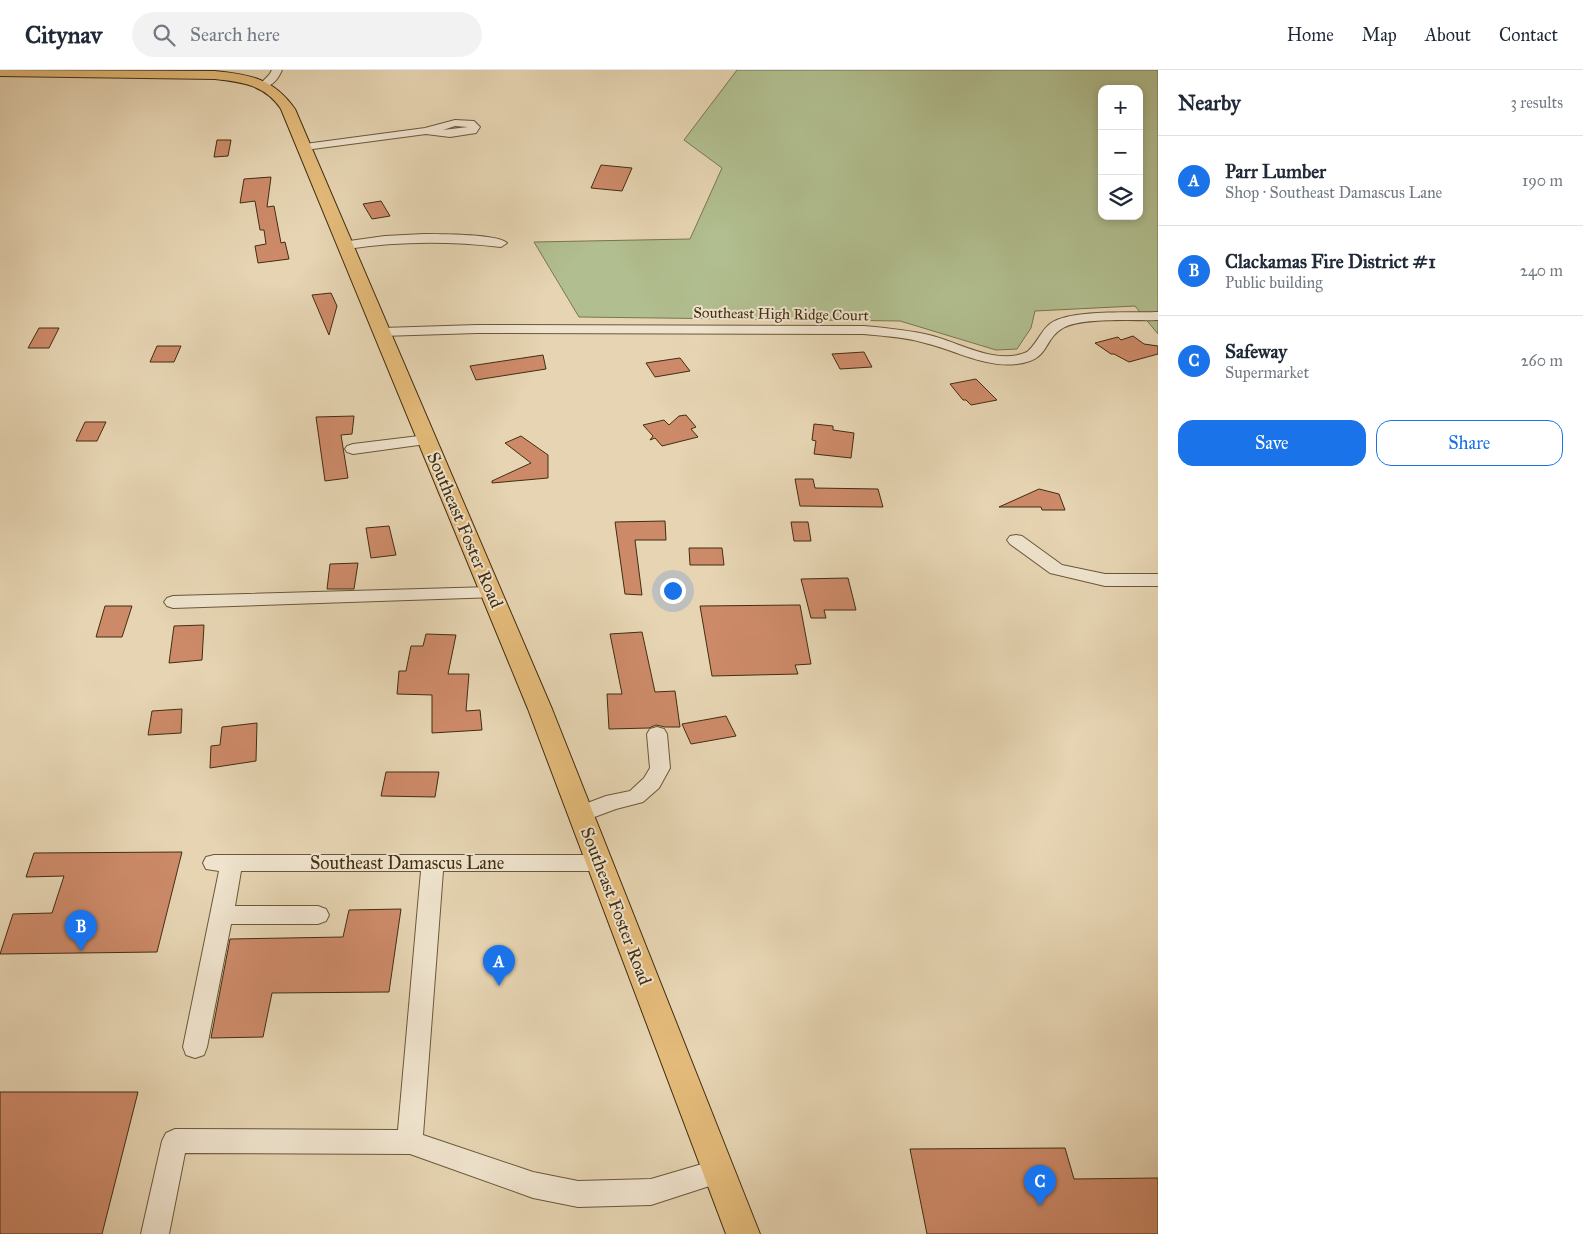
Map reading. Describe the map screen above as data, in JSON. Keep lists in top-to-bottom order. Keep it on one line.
{"streets":{"main road":["Southeast Foster Road"],"street":["Southeast High Ridge Court","Southeast Damascus Lane"]},"crossings":[["Southeast High Ridge Court","Southeast Foster Road"],["Southeast Foster Road","Southeast Damascus Lane"]],"page":{"header":"Citynav","search":"Search here","nav":["Home","Map","About","Contact"],"heading":["Nearby","3 results"],"map_buttons":["+","−"],"list":[{"mark":"A","name":"Parr Lumber","note":"Shop · Southeast Damascus Lane","value":"190 m"},{"mark":"B","name":"Clackamas Fire District #1","note":"Public building","value":"240 m"},{"mark":"C","name":"Safeway","note":"Supermarket","value":"260 m"}],"buttons":["Save","Share"],"pins":["B","A","C"]}}
